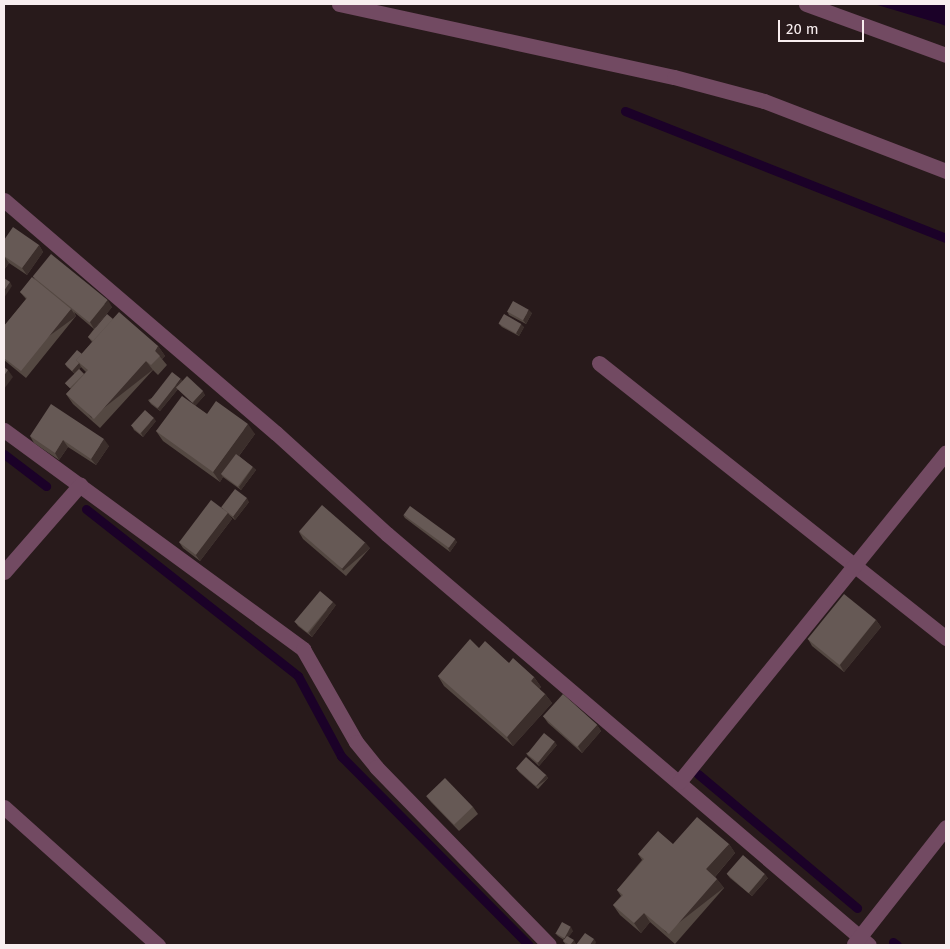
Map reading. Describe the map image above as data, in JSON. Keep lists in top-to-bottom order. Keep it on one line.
{"scale_bar":"20 m"}
